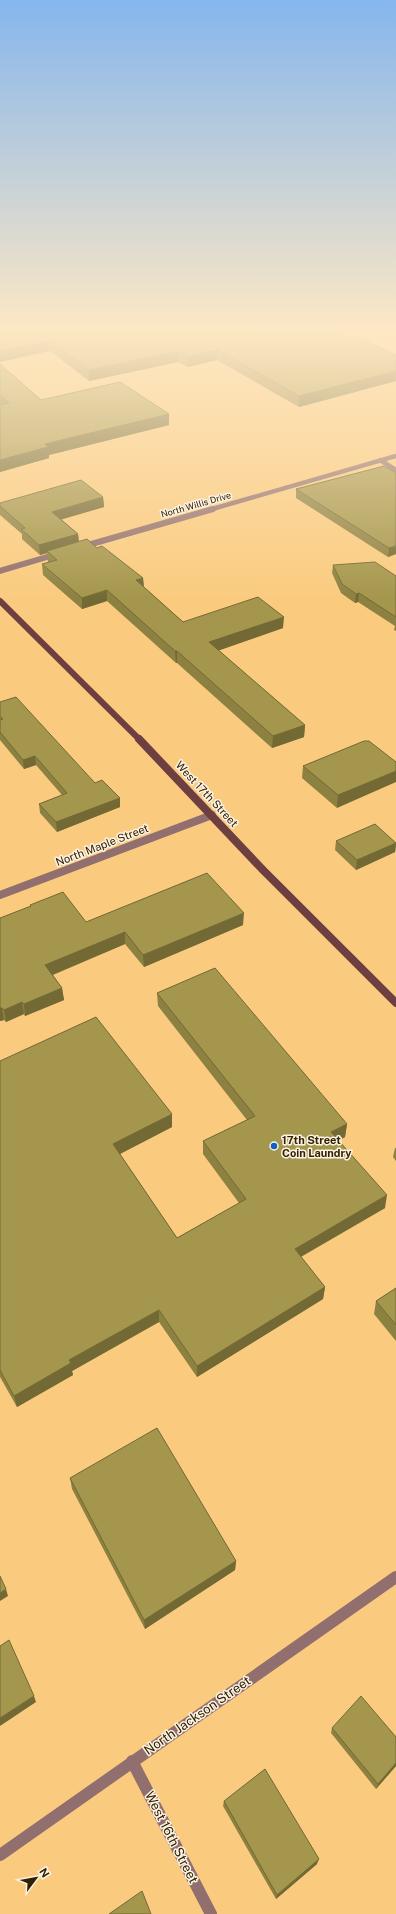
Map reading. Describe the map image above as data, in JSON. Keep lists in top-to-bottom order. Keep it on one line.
{"streets":{"main road":["West 17th Street"],"street":["North Willis Drive","North Maple Street","North Jackson Street","West 16th Street"]},"crossings":[["West 17th Street","North Maple Street"],["North Jackson Street","West 16th Street"]],"places":["17th Street Coin Laundry"],"north":"top right"}
